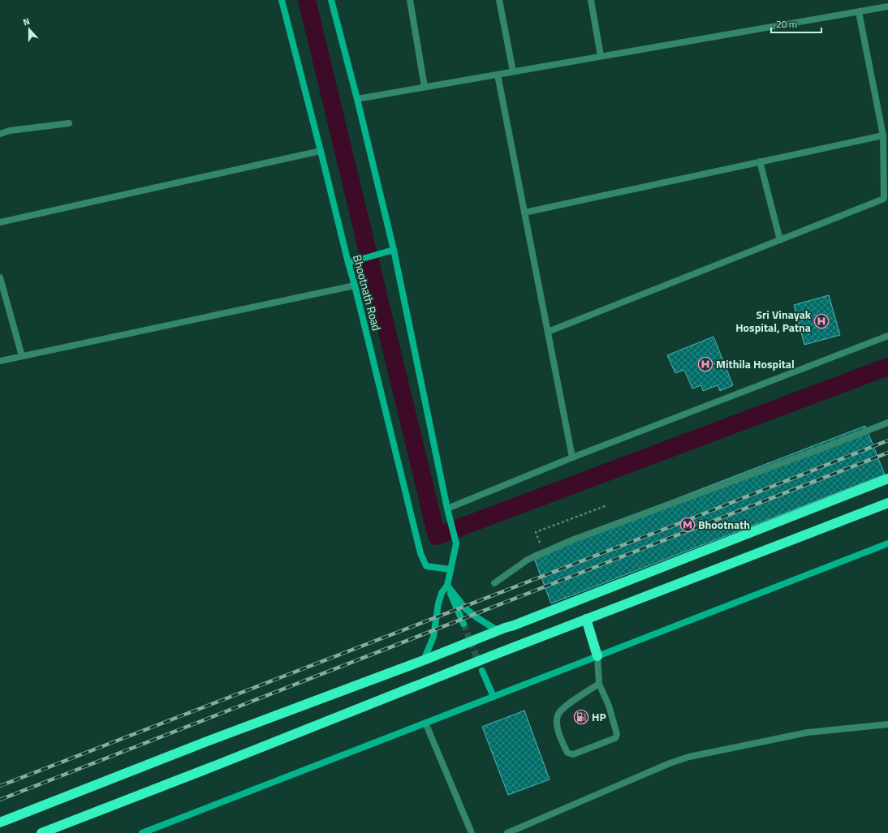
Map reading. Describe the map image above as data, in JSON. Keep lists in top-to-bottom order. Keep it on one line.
{"streets":{"street":["Bhootnath Road"]},"places":{"hospital":["Sri Vinayak Hospital, Patna","Mithila Hospital"],"metro station":["Bhootnath"],"fuel station":["HP"]},"scale_bar":"20 m","north":"top"}
